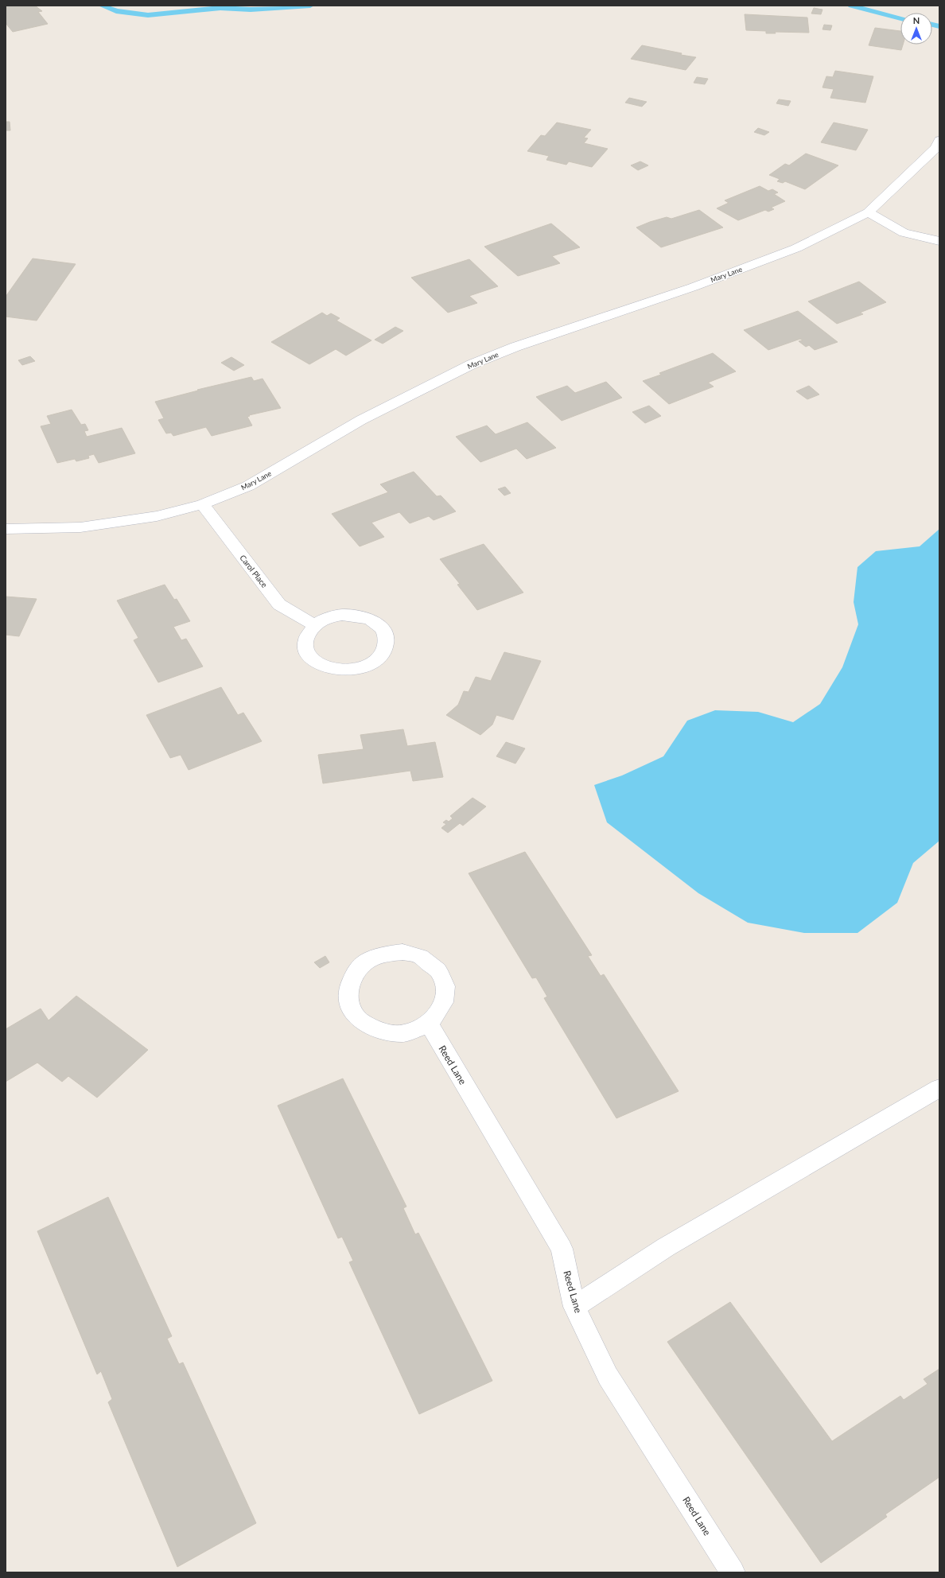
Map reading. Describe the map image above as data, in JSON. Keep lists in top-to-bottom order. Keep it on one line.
{"streets":{"street":["Mary Lane","Carol Place","Reed Lane"]},"crossings":[["Mary Lane","Carol Place"]],"north":"top"}
